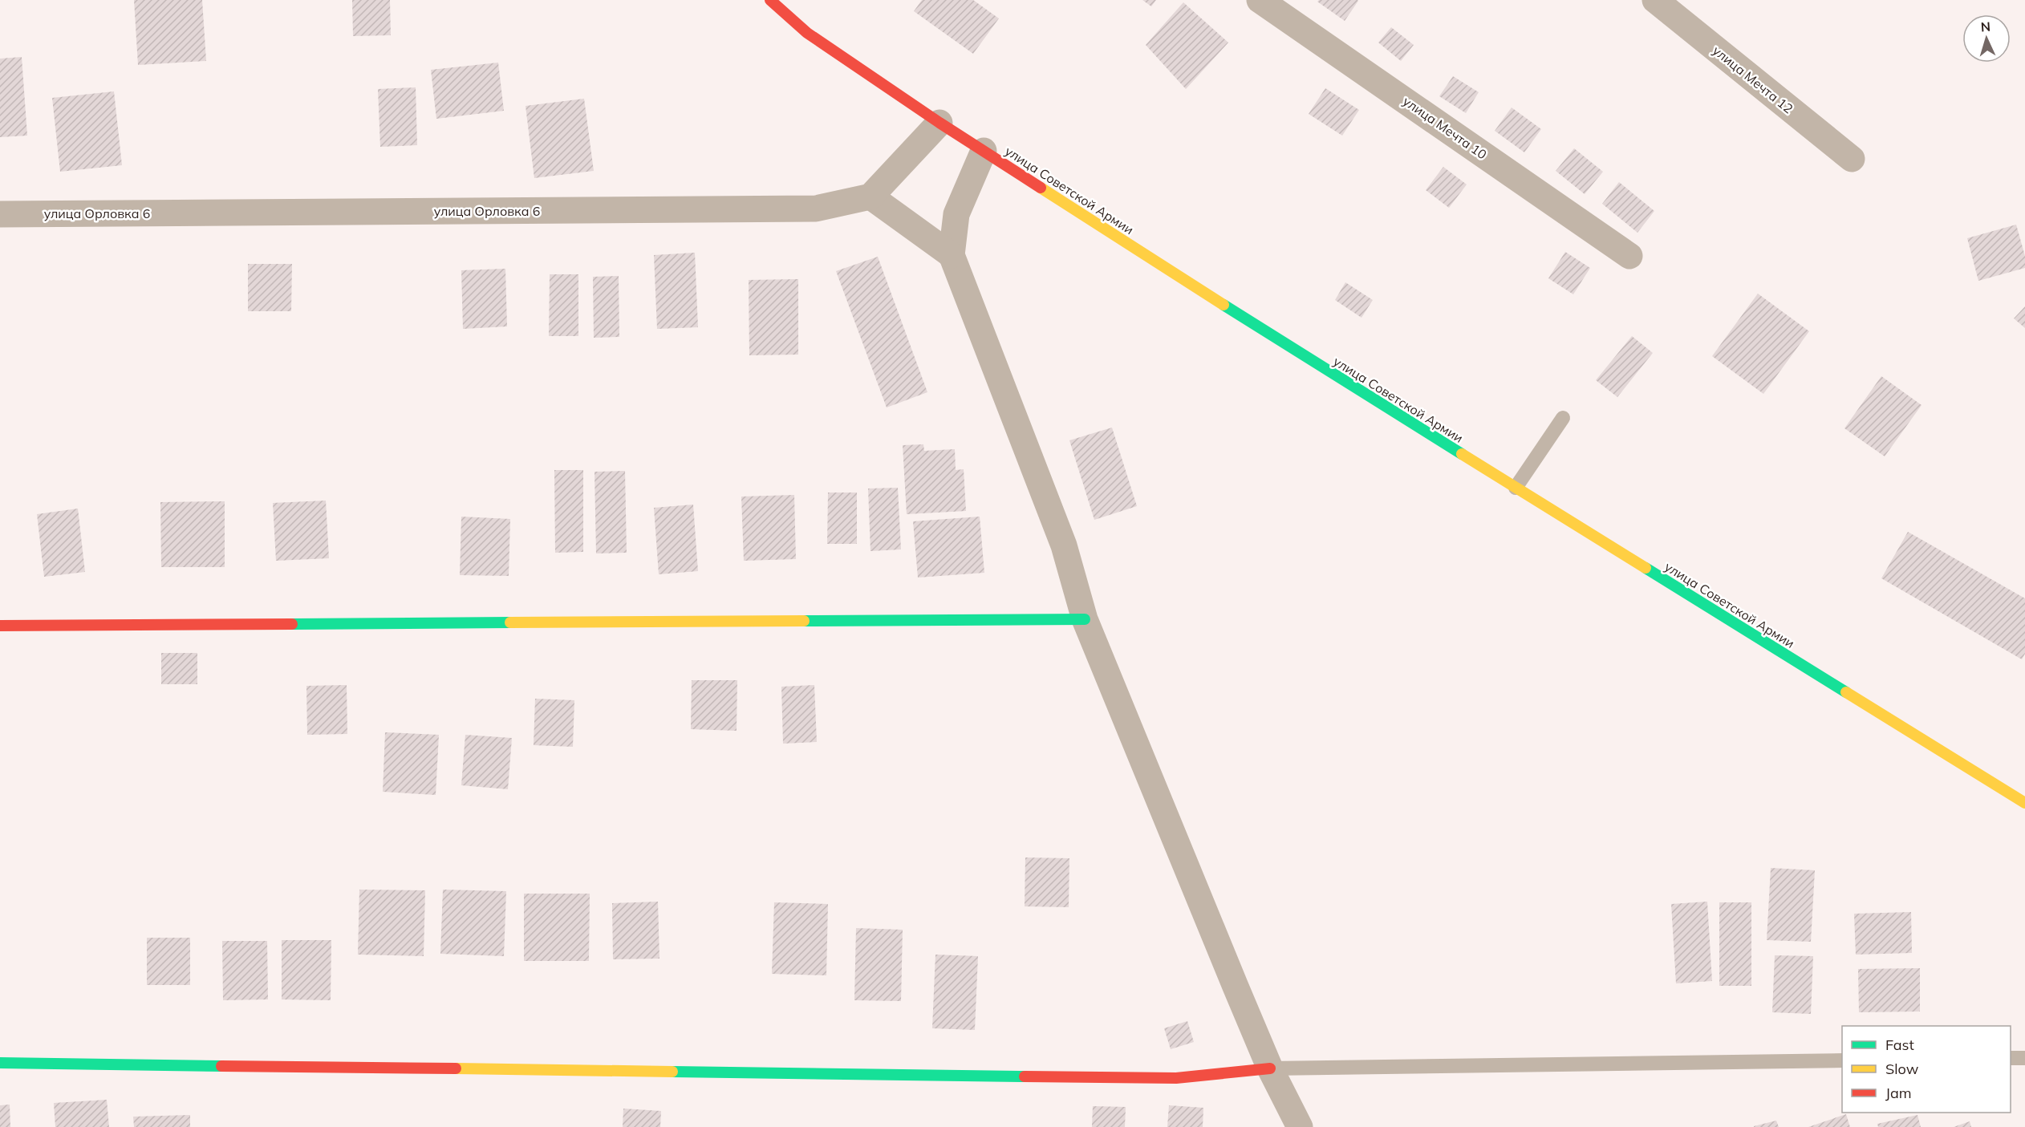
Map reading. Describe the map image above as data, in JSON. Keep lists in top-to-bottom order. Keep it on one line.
{"streets":{"street":["улица Мечта 12","улица Мечта 10","улица Советской Армии","улица Орловка 6"]},"legend":["Fast","Slow","Jam"],"north":"top"}
